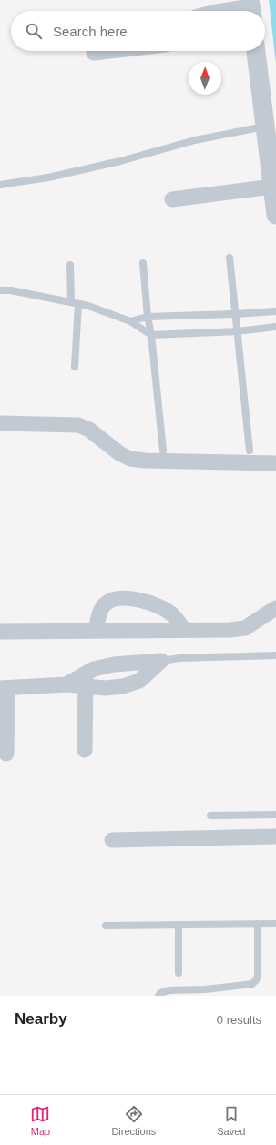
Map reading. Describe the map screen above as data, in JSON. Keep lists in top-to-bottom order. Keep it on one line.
{"north":"top","page":{"search":"Search here","heading":["Nearby","0 results"],"nav":["Map","Directions","Saved"]}}
